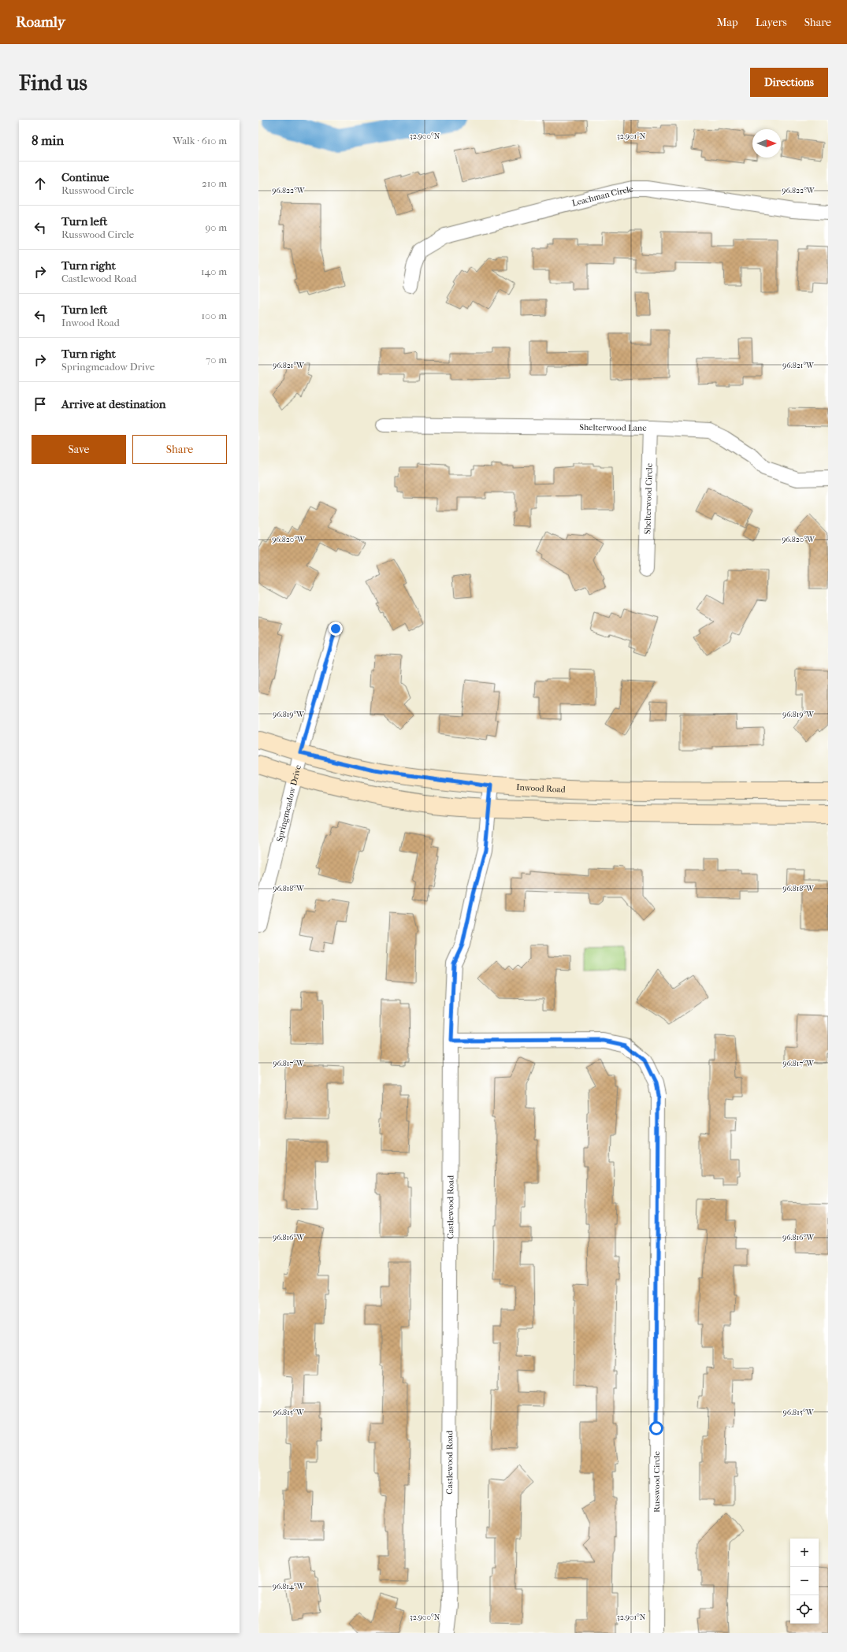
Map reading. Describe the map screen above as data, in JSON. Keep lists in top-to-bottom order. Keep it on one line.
{"streets":{"main road":["Inwood Road"],"street":["Leachman Circle","Shelterwood Lane","Shelterwood Circle","Springmeadow Drive","Castlewood Road","Russwood Circle"]},"crossings":[["Shelterwood Lane","Shelterwood Circle"],["Inwood Road","Springmeadow Drive"],["Inwood Road","Castlewood Road"],["Castlewood Road","Russwood Circle"]],"north":"right","page":{"header":"Roamly","nav":["Map","Layers","Share"],"buttons":["Directions",["Save","Share"]],"title":"Find us","heading":["8 min","Walk · 610 m"],"list":[["Continue","Russwood Circle","210 m"],["Turn left","Russwood Circle","90 m"],["Turn right","Castlewood Road","140 m"],["Turn left","Inwood Road","100 m"],["Turn right","Springmeadow Drive","70 m"],"Arrive at destination"],"map_buttons":["+","−"]},"coordinates":["32.900°N","32.901°N","96.822°W","96.821°W","96.820°W","96.819°W","96.818°W","96.817°W","96.816°W","96.815°W","96.814°W"]}
